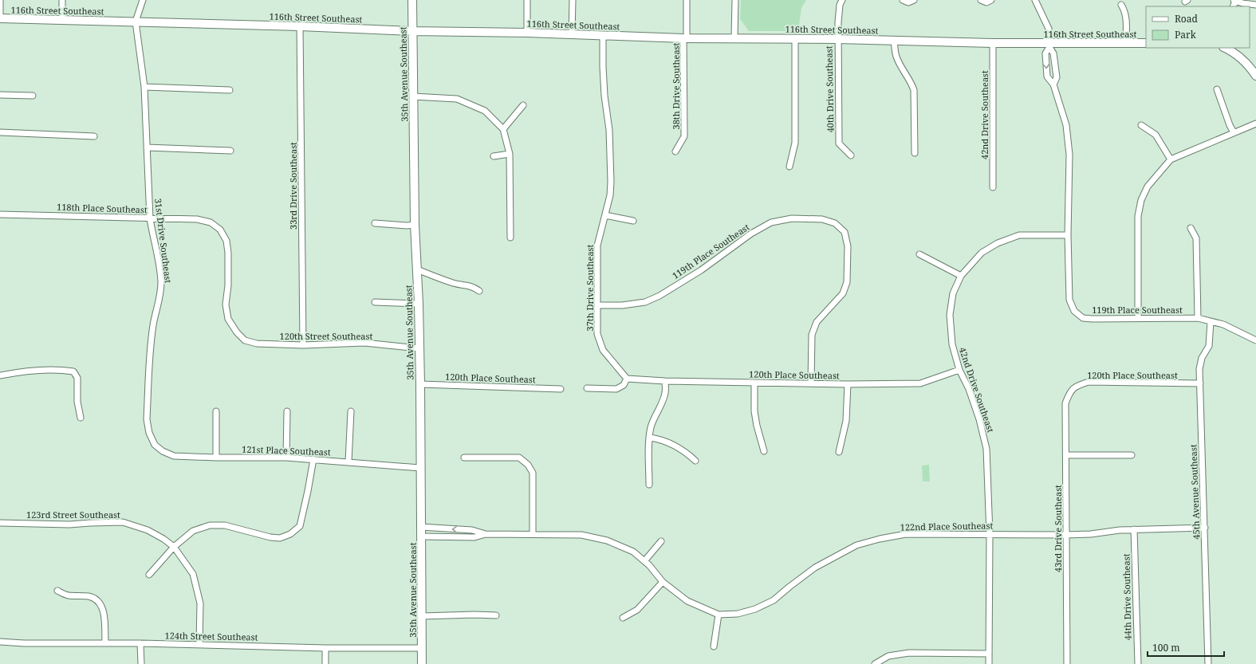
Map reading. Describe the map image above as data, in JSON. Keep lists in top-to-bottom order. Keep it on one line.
{"streets":{"street":["116th Street Southeast","35th Avenue Southeast","38th Drive Southeast","40th Drive Southeast","42nd Drive Southeast","33rd Drive Southeast","118th Place Southeast","31st Drive Southeast","119th Place Southeast","37th Drive Southeast","120th Street Southeast","120th Place Southeast","121st Place Southeast","45th Avenue Southeast","123rd Street Southeast","122nd Place Southeast","43rd Drive Southeast","44th Drive Southeast","124th Street Southeast"]},"crossings":[["116th Street Southeast","35th Avenue Southeast"],["116th Street Southeast","38th Drive Southeast"],["116th Street Southeast","40th Drive Southeast"],["116th Street Southeast","42nd Drive Southeast"],["116th Street Southeast","33rd Drive Southeast"],["116th Street Southeast","31st Drive Southeast"],["116th Street Southeast","37th Drive Southeast"],["35th Avenue Southeast","120th Street Southeast"],["35th Avenue Southeast","120th Place Southeast"],["35th Avenue Southeast","121st Place Southeast"],["35th Avenue Southeast","122nd Place Southeast"],["35th Avenue Southeast","124th Street Southeast"],["42nd Drive Southeast","120th Place Southeast"],["42nd Drive Southeast","122nd Place Southeast"],["33rd Drive Southeast","120th Street Southeast"],["118th Place Southeast","31st Drive Southeast"],["118th Place Southeast","120th Street Southeast"],["31st Drive Southeast","121st Place Southeast"],["119th Place Southeast","37th Drive Southeast"],["119th Place Southeast","120th Place Southeast"],["119th Place Southeast","45th Avenue Southeast"],["37th Drive Southeast","120th Place Southeast"],["120th Place Southeast","45th Avenue Southeast"],["120th Place Southeast","43rd Drive Southeast"],["45th Avenue Southeast","122nd Place Southeast"],["123rd Street Southeast","124th Street Southeast"],["122nd Place Southeast","43rd Drive Southeast"],["122nd Place Southeast","44th Drive Southeast"]],"legend":["Road","Park"],"scale_bar":"100 m"}
